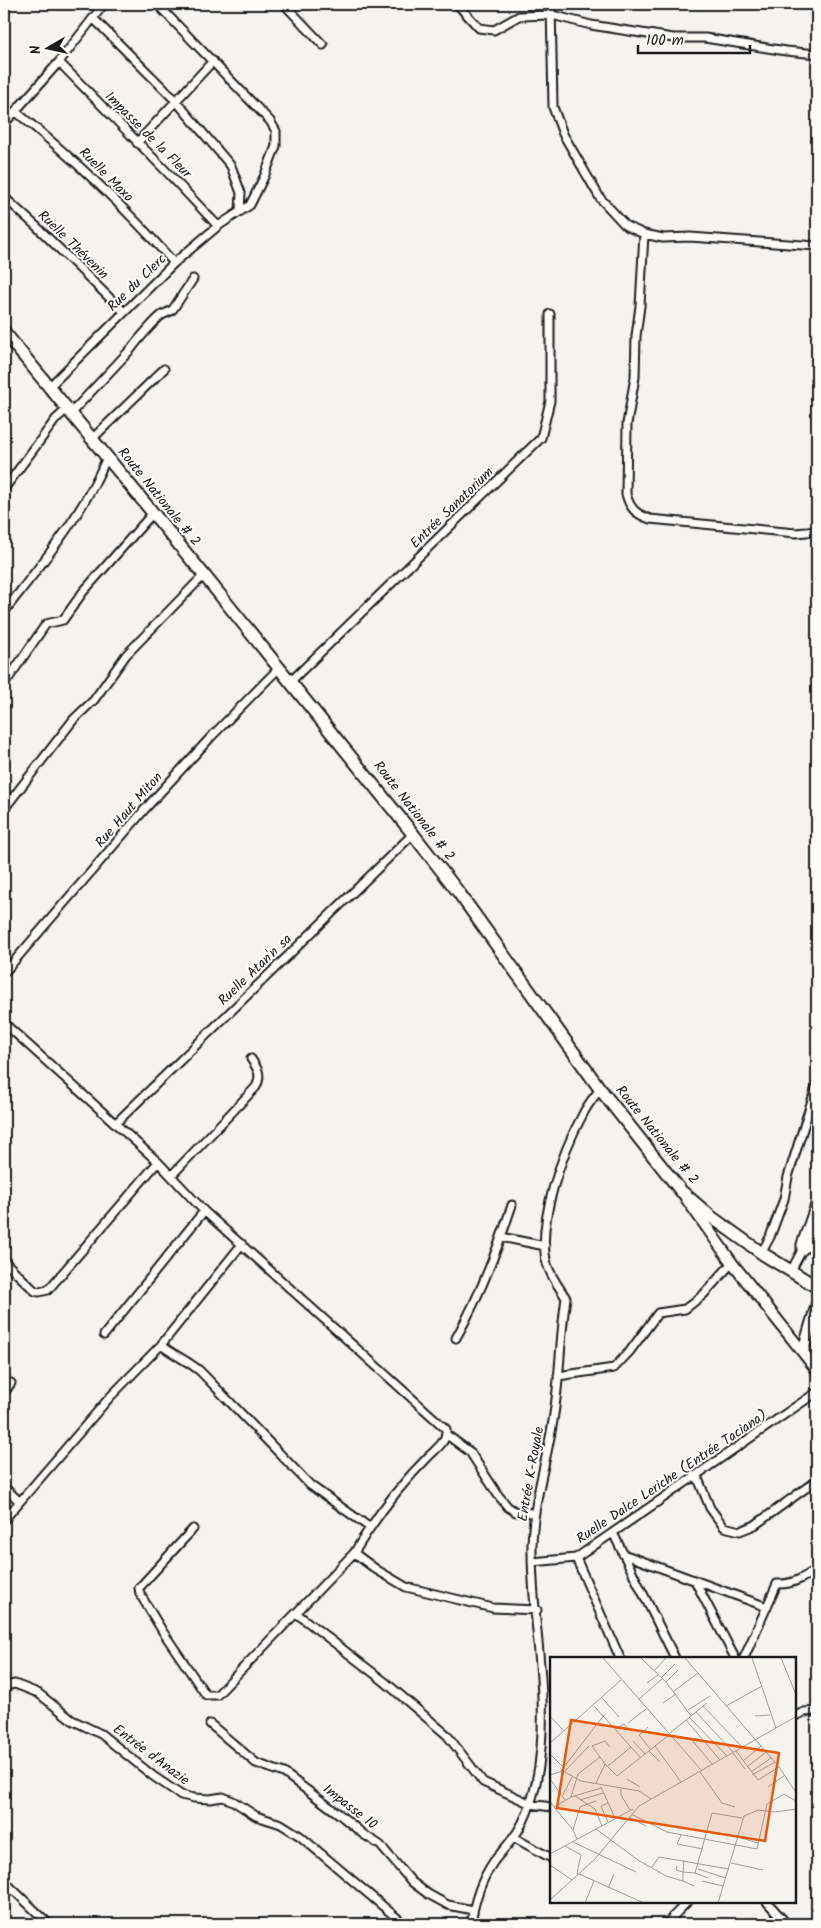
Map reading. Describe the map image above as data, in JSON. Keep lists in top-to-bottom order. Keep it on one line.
{"streets":{"main road":["Route Nationale # 2"],"street":["Impasse de la Fleur","Ruelle Maxo","Ruelle Thévenin","Rue du Clerc","Entrée Sanatorium","Rue Haut Miton","Ruelle Atan'n sa","Entrée K-Royale","Ruelle Dalce Leriche (Entrée Taciana)","Entrée d'Anazie","Impasse 10"]},"crossings":[["Impasse de la Fleur","Rue du Clerc"],["Ruelle Maxo","Rue du Clerc"],["Ruelle Thévenin","Rue du Clerc"],["Rue du Clerc","Route Nationale # 2"],["Route Nationale # 2","Entrée Sanatorium"],["Route Nationale # 2","Rue Haut Miton"],["Route Nationale # 2","Ruelle Atan'n sa"],["Route Nationale # 2","Entrée K-Royale"],["Entrée K-Royale","Ruelle Dalce Leriche (Entrée Taciana)"],["Entrée K-Royale","Impasse 10"]],"scale_bar":"100 m","north":"left"}
